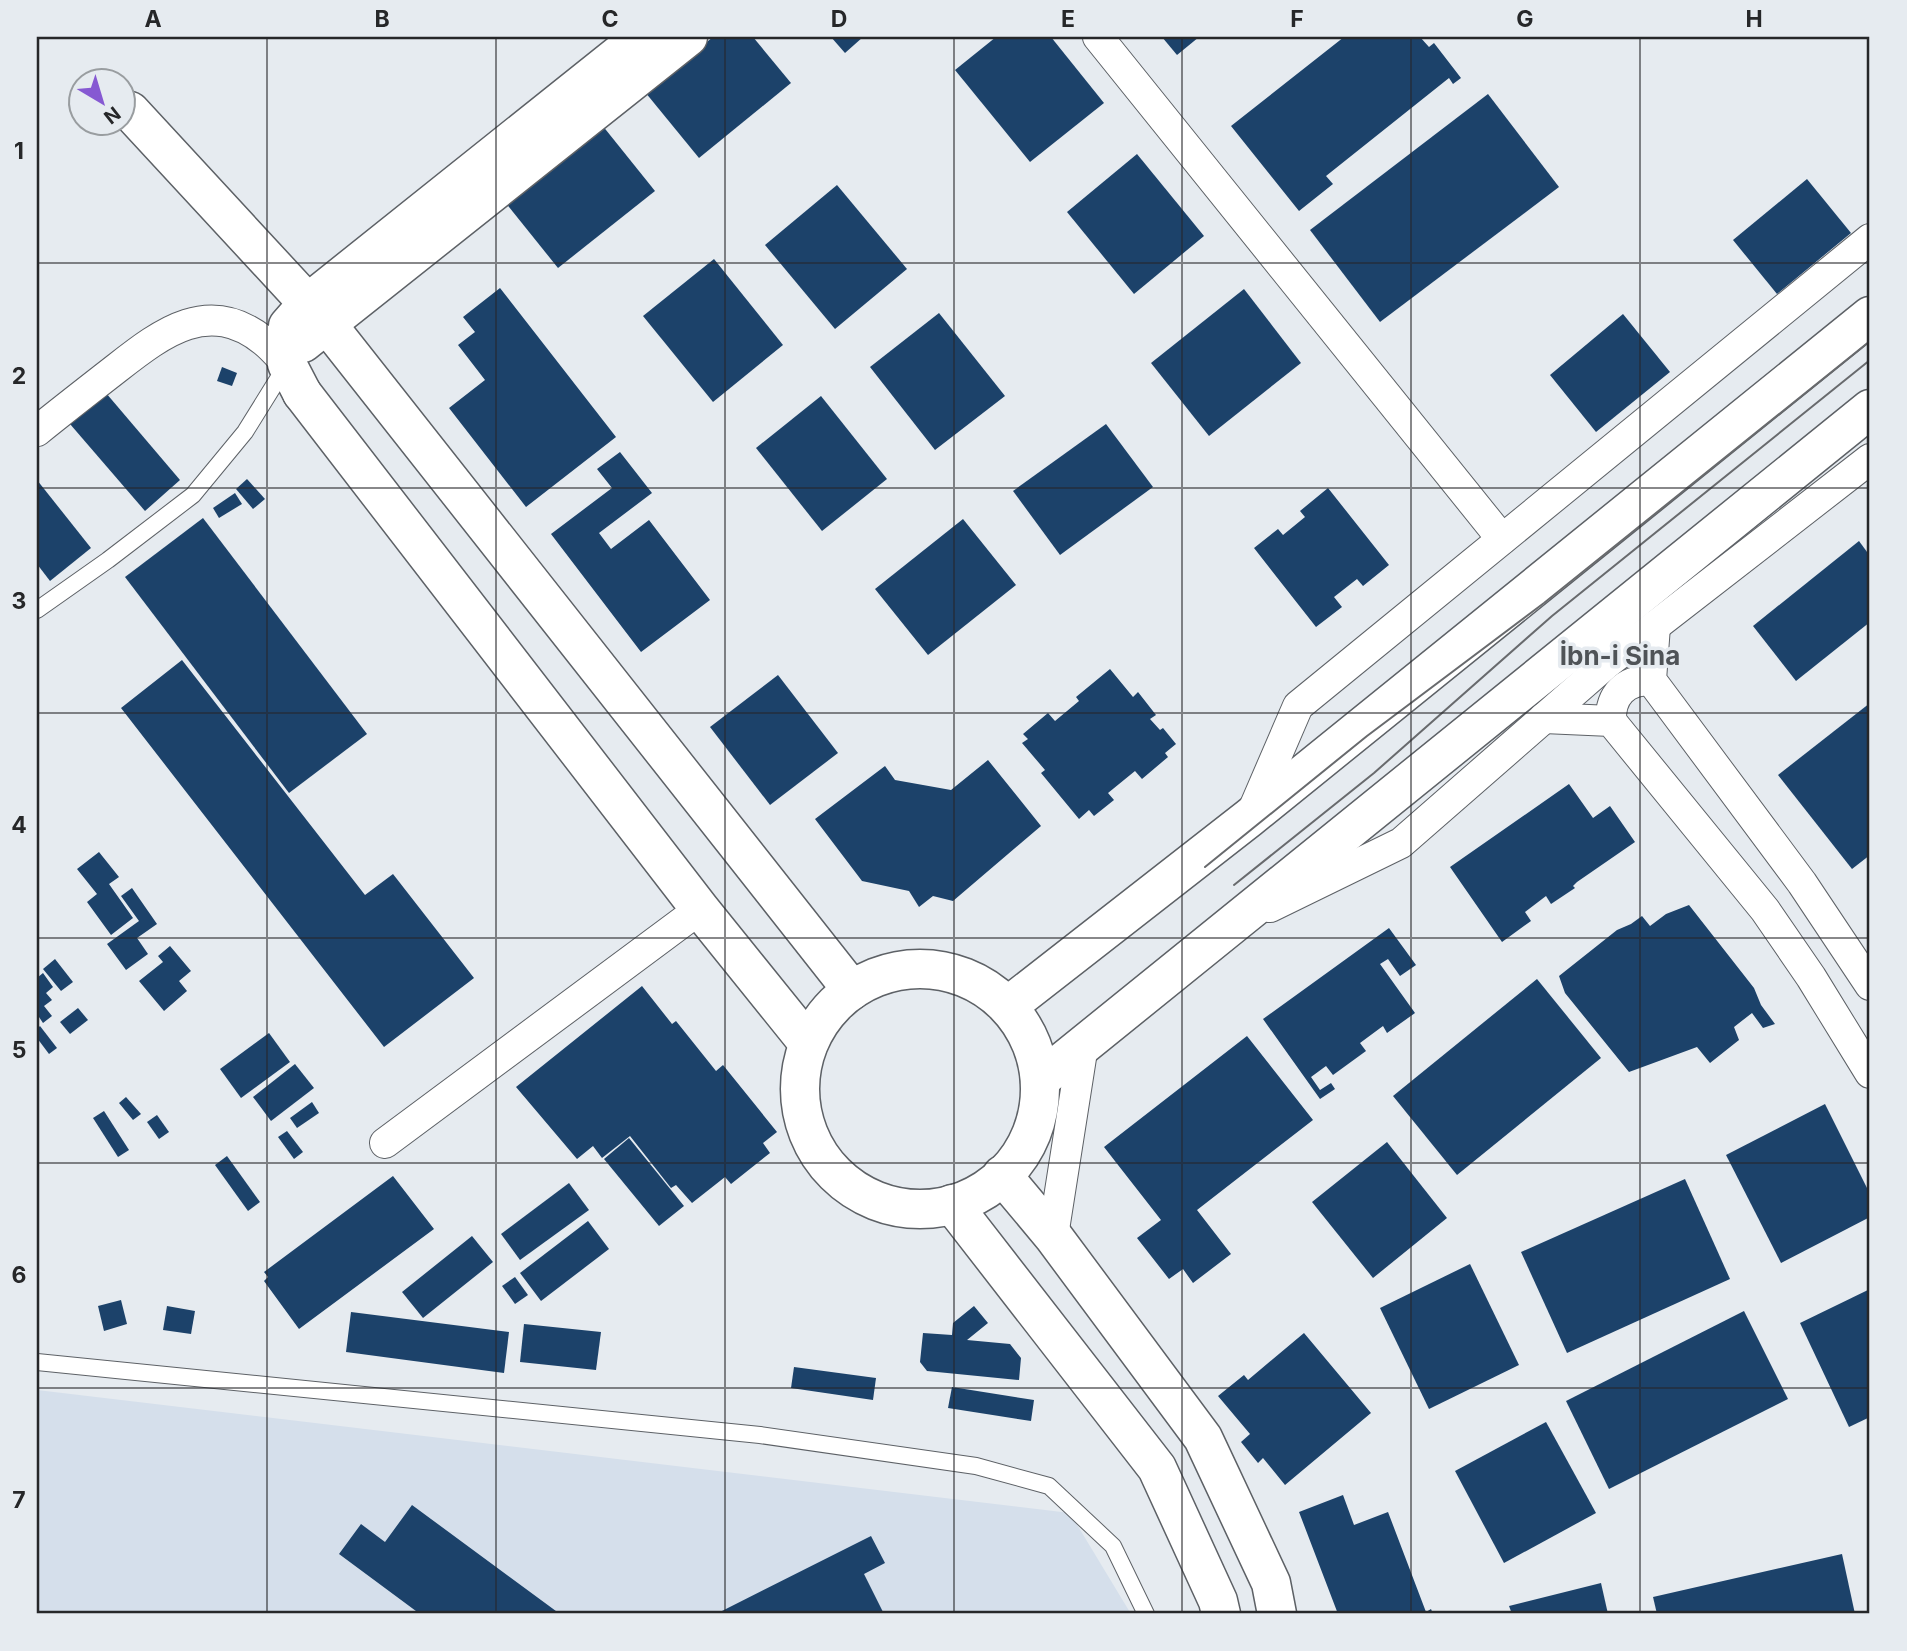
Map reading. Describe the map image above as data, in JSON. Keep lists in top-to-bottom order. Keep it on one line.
{"districts":["İbn-i Sina"],"north":"bottom right","grid":{"columns":["A","B","C","D","E","F","G","H"],"rows":["1","2","3","4","5","6","7"]}}
